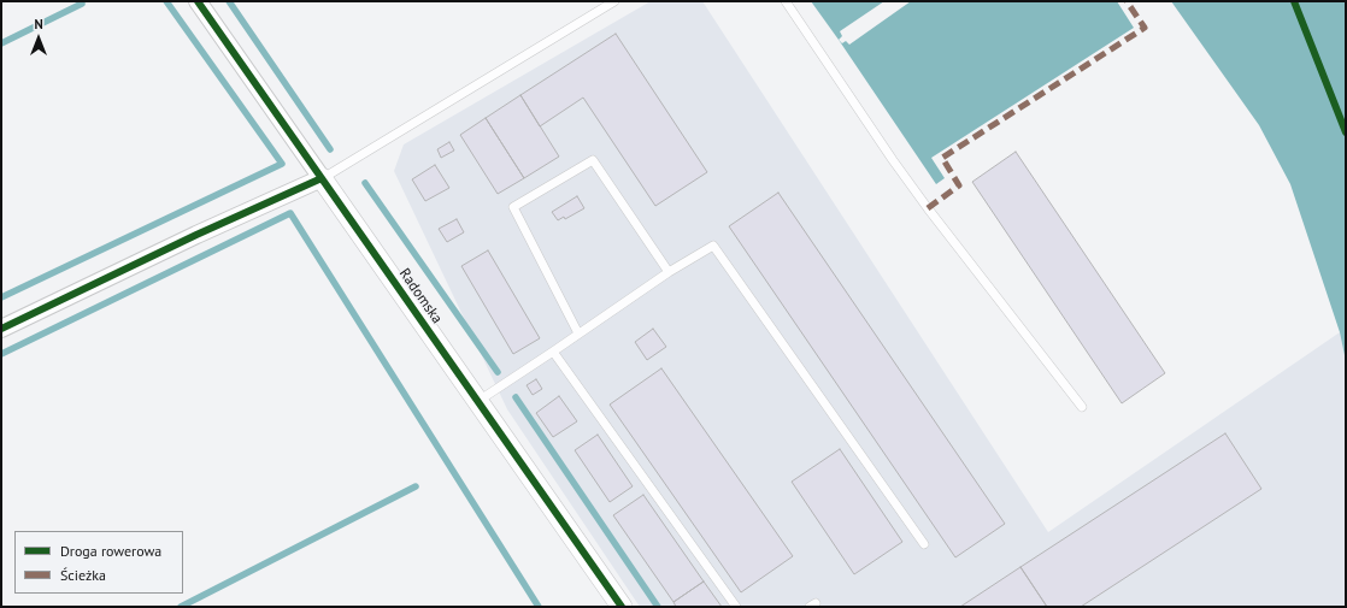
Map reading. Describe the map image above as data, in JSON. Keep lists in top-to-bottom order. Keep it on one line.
{"streets":{"street":["Radomska"]},"legend":["Droga rowerowa","Ścieżka"],"north":"top"}
